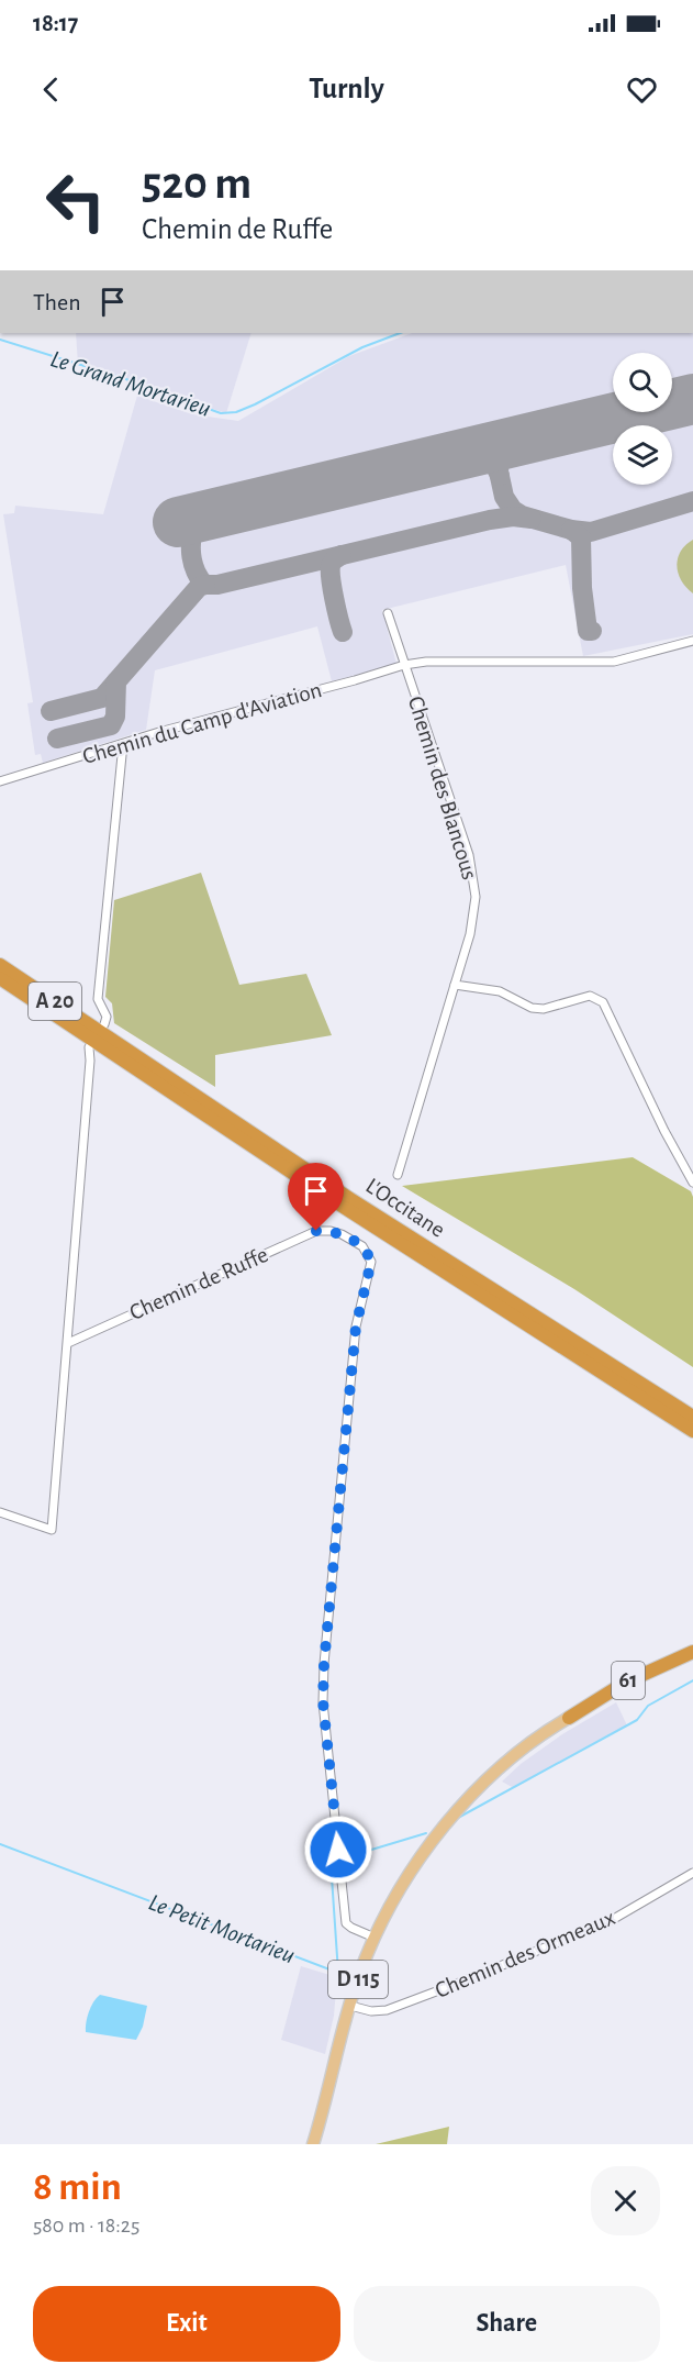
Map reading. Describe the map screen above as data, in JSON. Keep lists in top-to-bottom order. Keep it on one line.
{"streets":{"highway":["A 20","L'Occitane","61"],"main road":["D 115"],"street":["Chemin du Camp d'Aviation","Chemin des Blancous","Chemin de Ruffe","Chemin des Ormeaux"]},"crossings":[["Chemin du Camp d'Aviation","Chemin des Blancous"],["Chemin de Ruffe","D 115"],["61","D 115"],["Chemin des Ormeaux","D 115"]],"water":["Le Grand Mortarieu","Le Petit Mortarieu"],"page":{"status":"18:17","header":"Turnly","turn":["520 m","Chemin de Ruffe"],"then":"Then","heading":["8 min","580 m · 18:25"],"buttons":["Exit","Share"]}}
